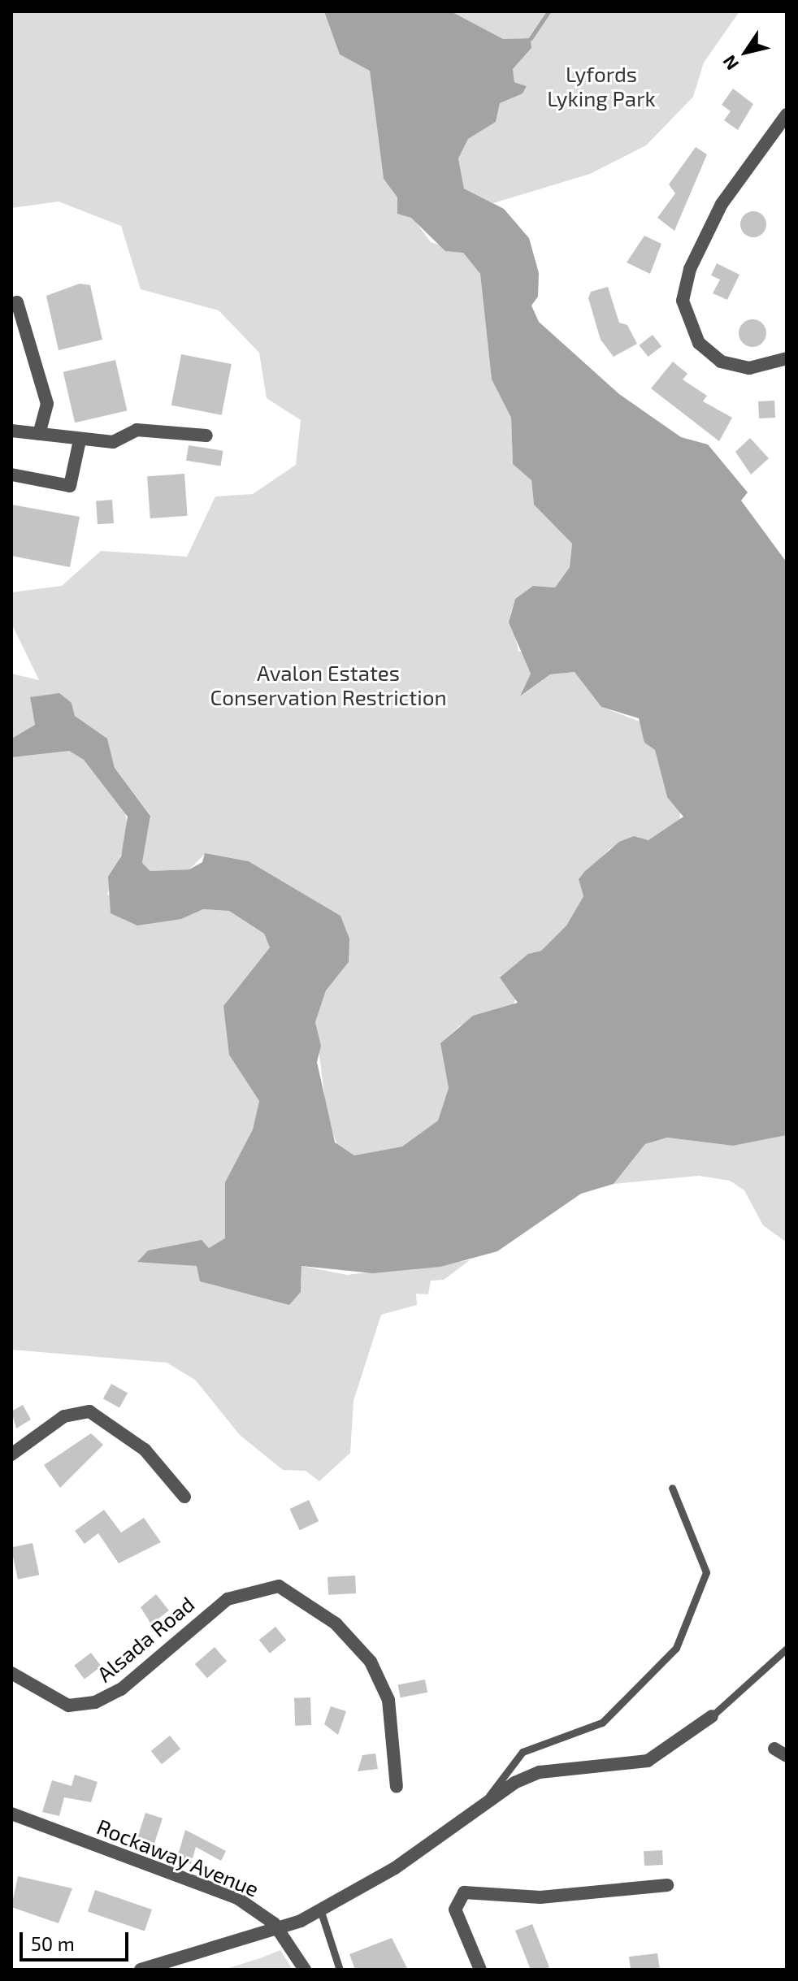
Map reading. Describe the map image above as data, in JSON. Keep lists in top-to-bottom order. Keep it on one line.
{"streets":{"street":["Alsada Road","Rockaway Avenue"]},"parks":["Lyfords Lyking Park","Avalon Estates Conservation Restriction"],"scale_bar":"50 m","north":"bottom left"}
